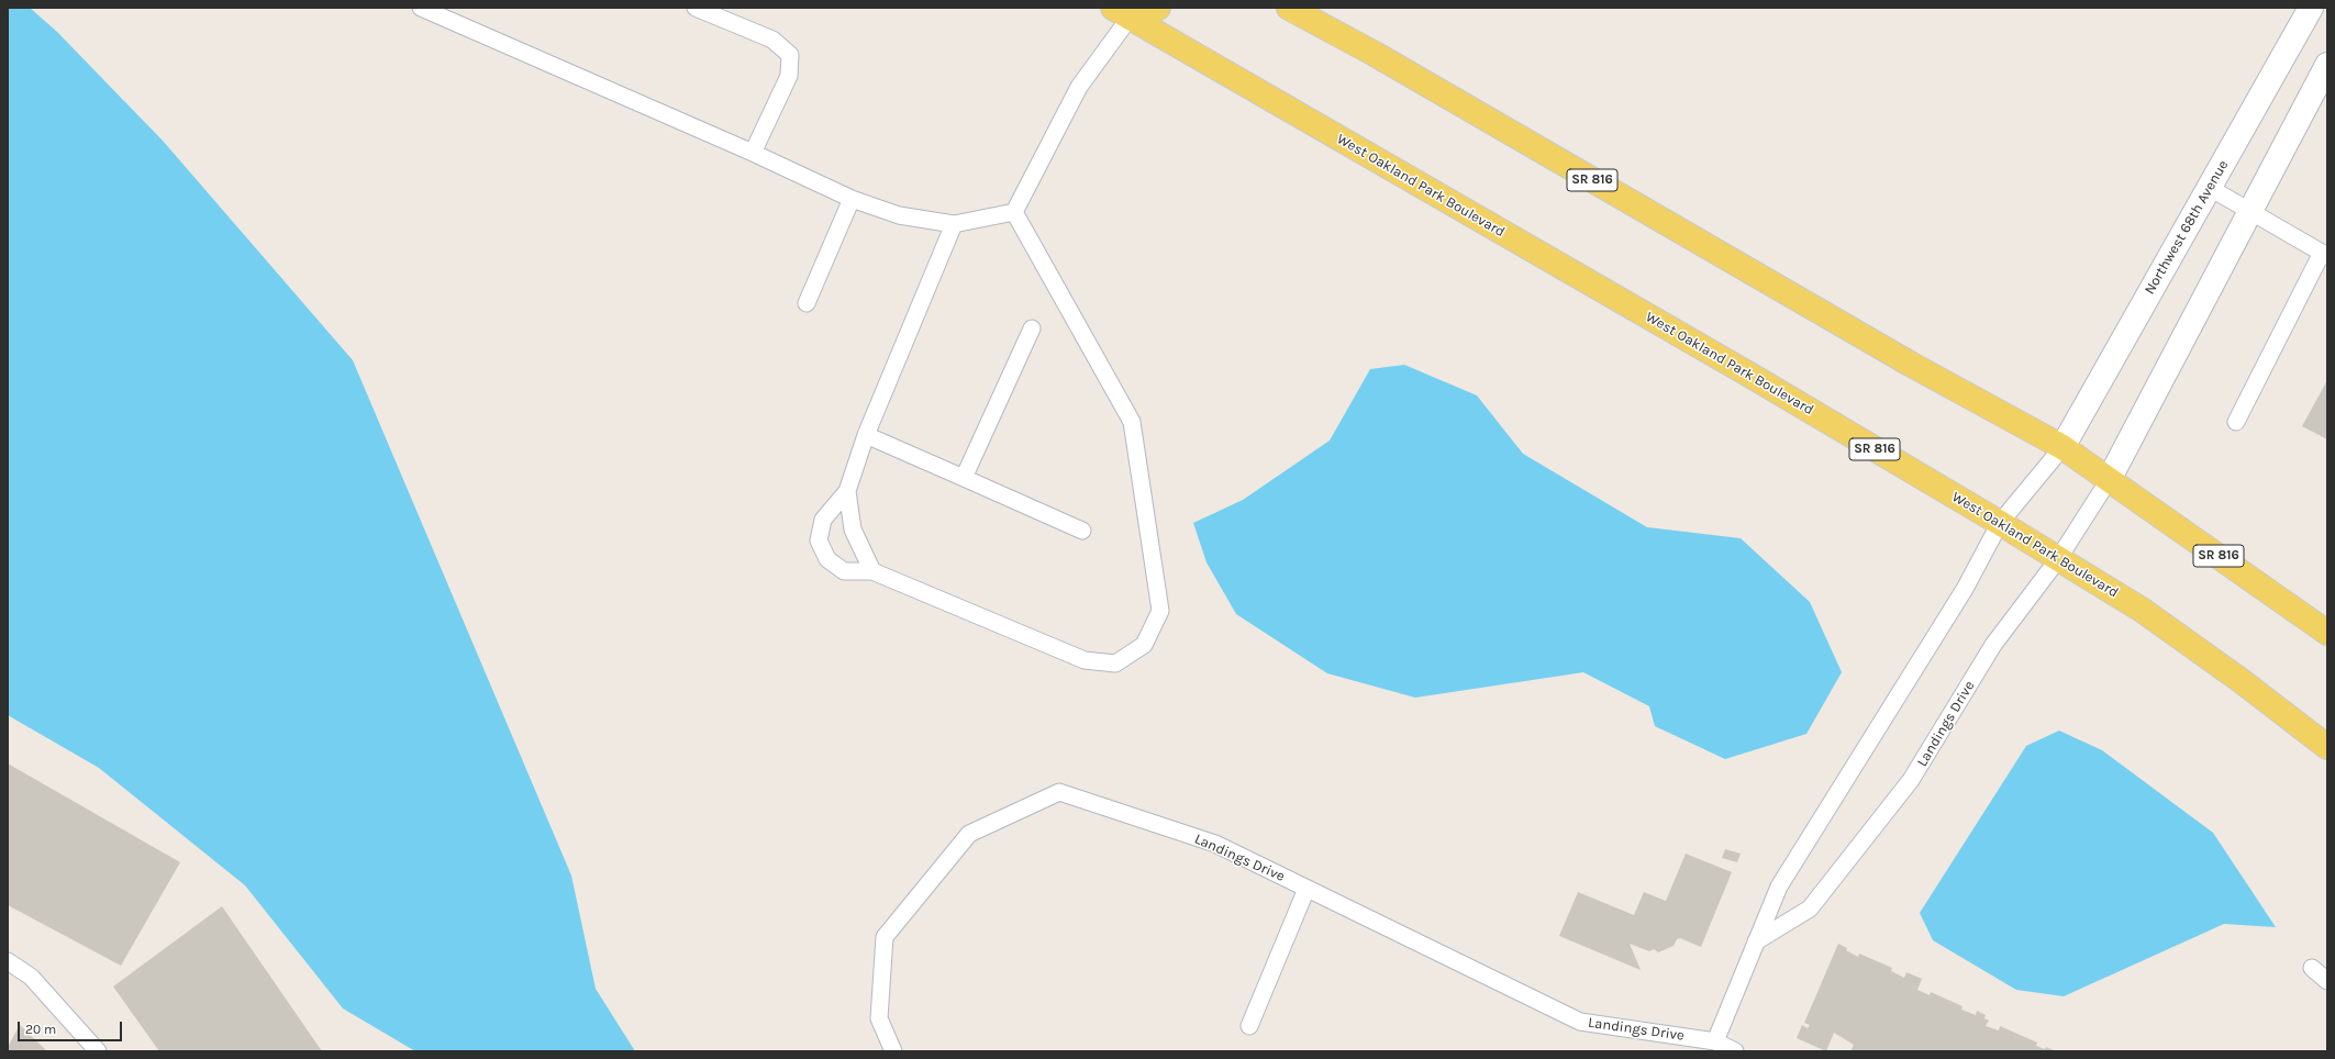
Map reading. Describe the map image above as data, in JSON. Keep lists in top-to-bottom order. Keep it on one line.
{"streets":{"main road":["SR 816","West Oakland Park Boulevard"],"street":["Northwest 68th Avenue"],"lane":["Landings Drive"]},"crossings":[["SR 816","Northwest 68th Avenue"],["SR 816","Landings Drive"],["West Oakland Park Boulevard","Landings Drive"]],"scale_bar":"20 m"}
